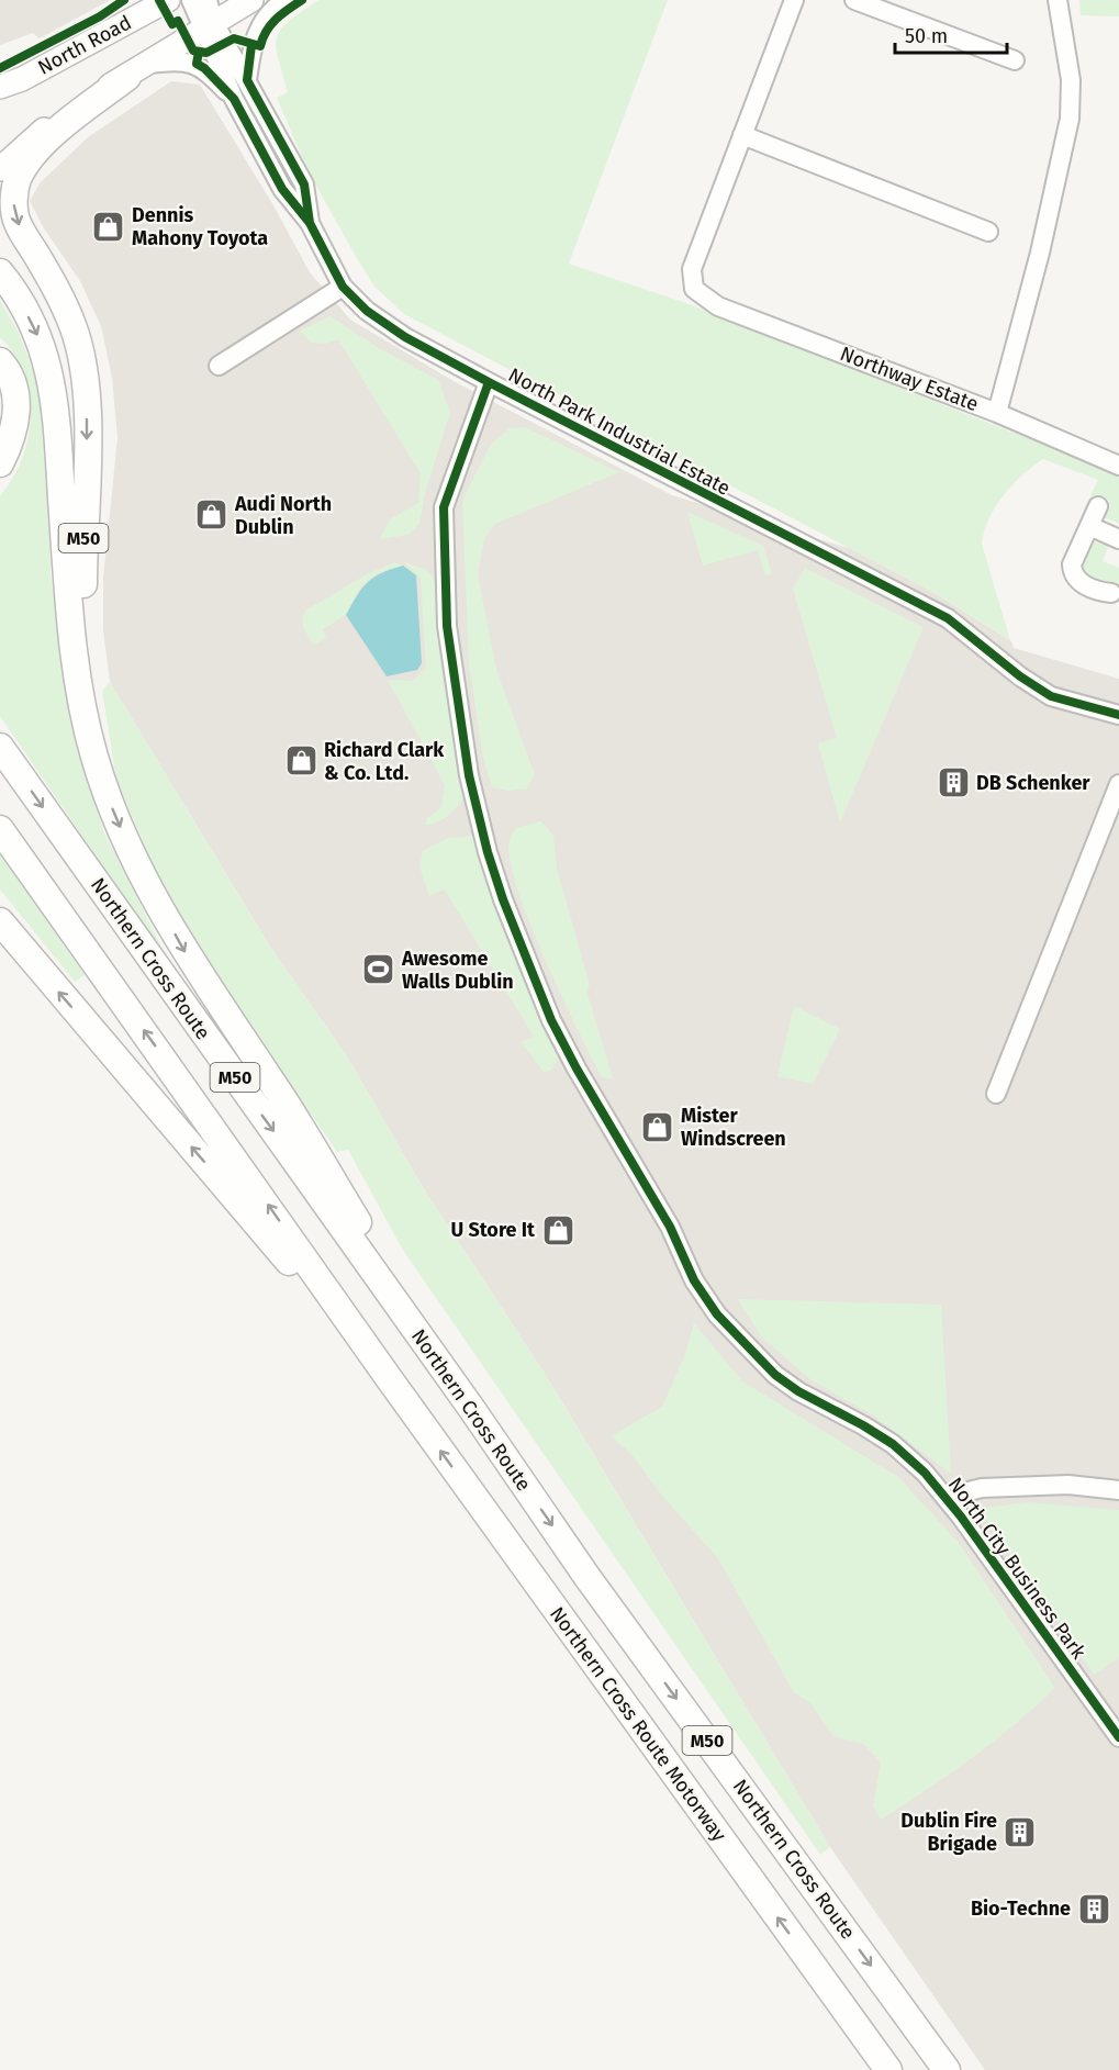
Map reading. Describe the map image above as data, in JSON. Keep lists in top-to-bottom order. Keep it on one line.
{"streets":{"highway":["M50","Northern Cross Route","Northern Cross Route Motorway"],"main road":["North Road"],"street":["Northway Estate","North Park Industrial Estate","North City Business Park"]},"crossings":[["North Park Industrial Estate","North City Business Park"],["M50","Northern Cross Route Motorway"]],"one_way":["Northern Cross Route Motorway"],"places":{"shop":["Dennis Mahony Toyota","Audi North Dublin","Richard Clark & Co. Ltd.","Mister Windscreen","U Store It"],"building":["DB Schenker","Dublin Fire Brigade","Bio-Techne"],"sports":["Awesome Walls Dublin"]},"scale_bar":"50 m"}
